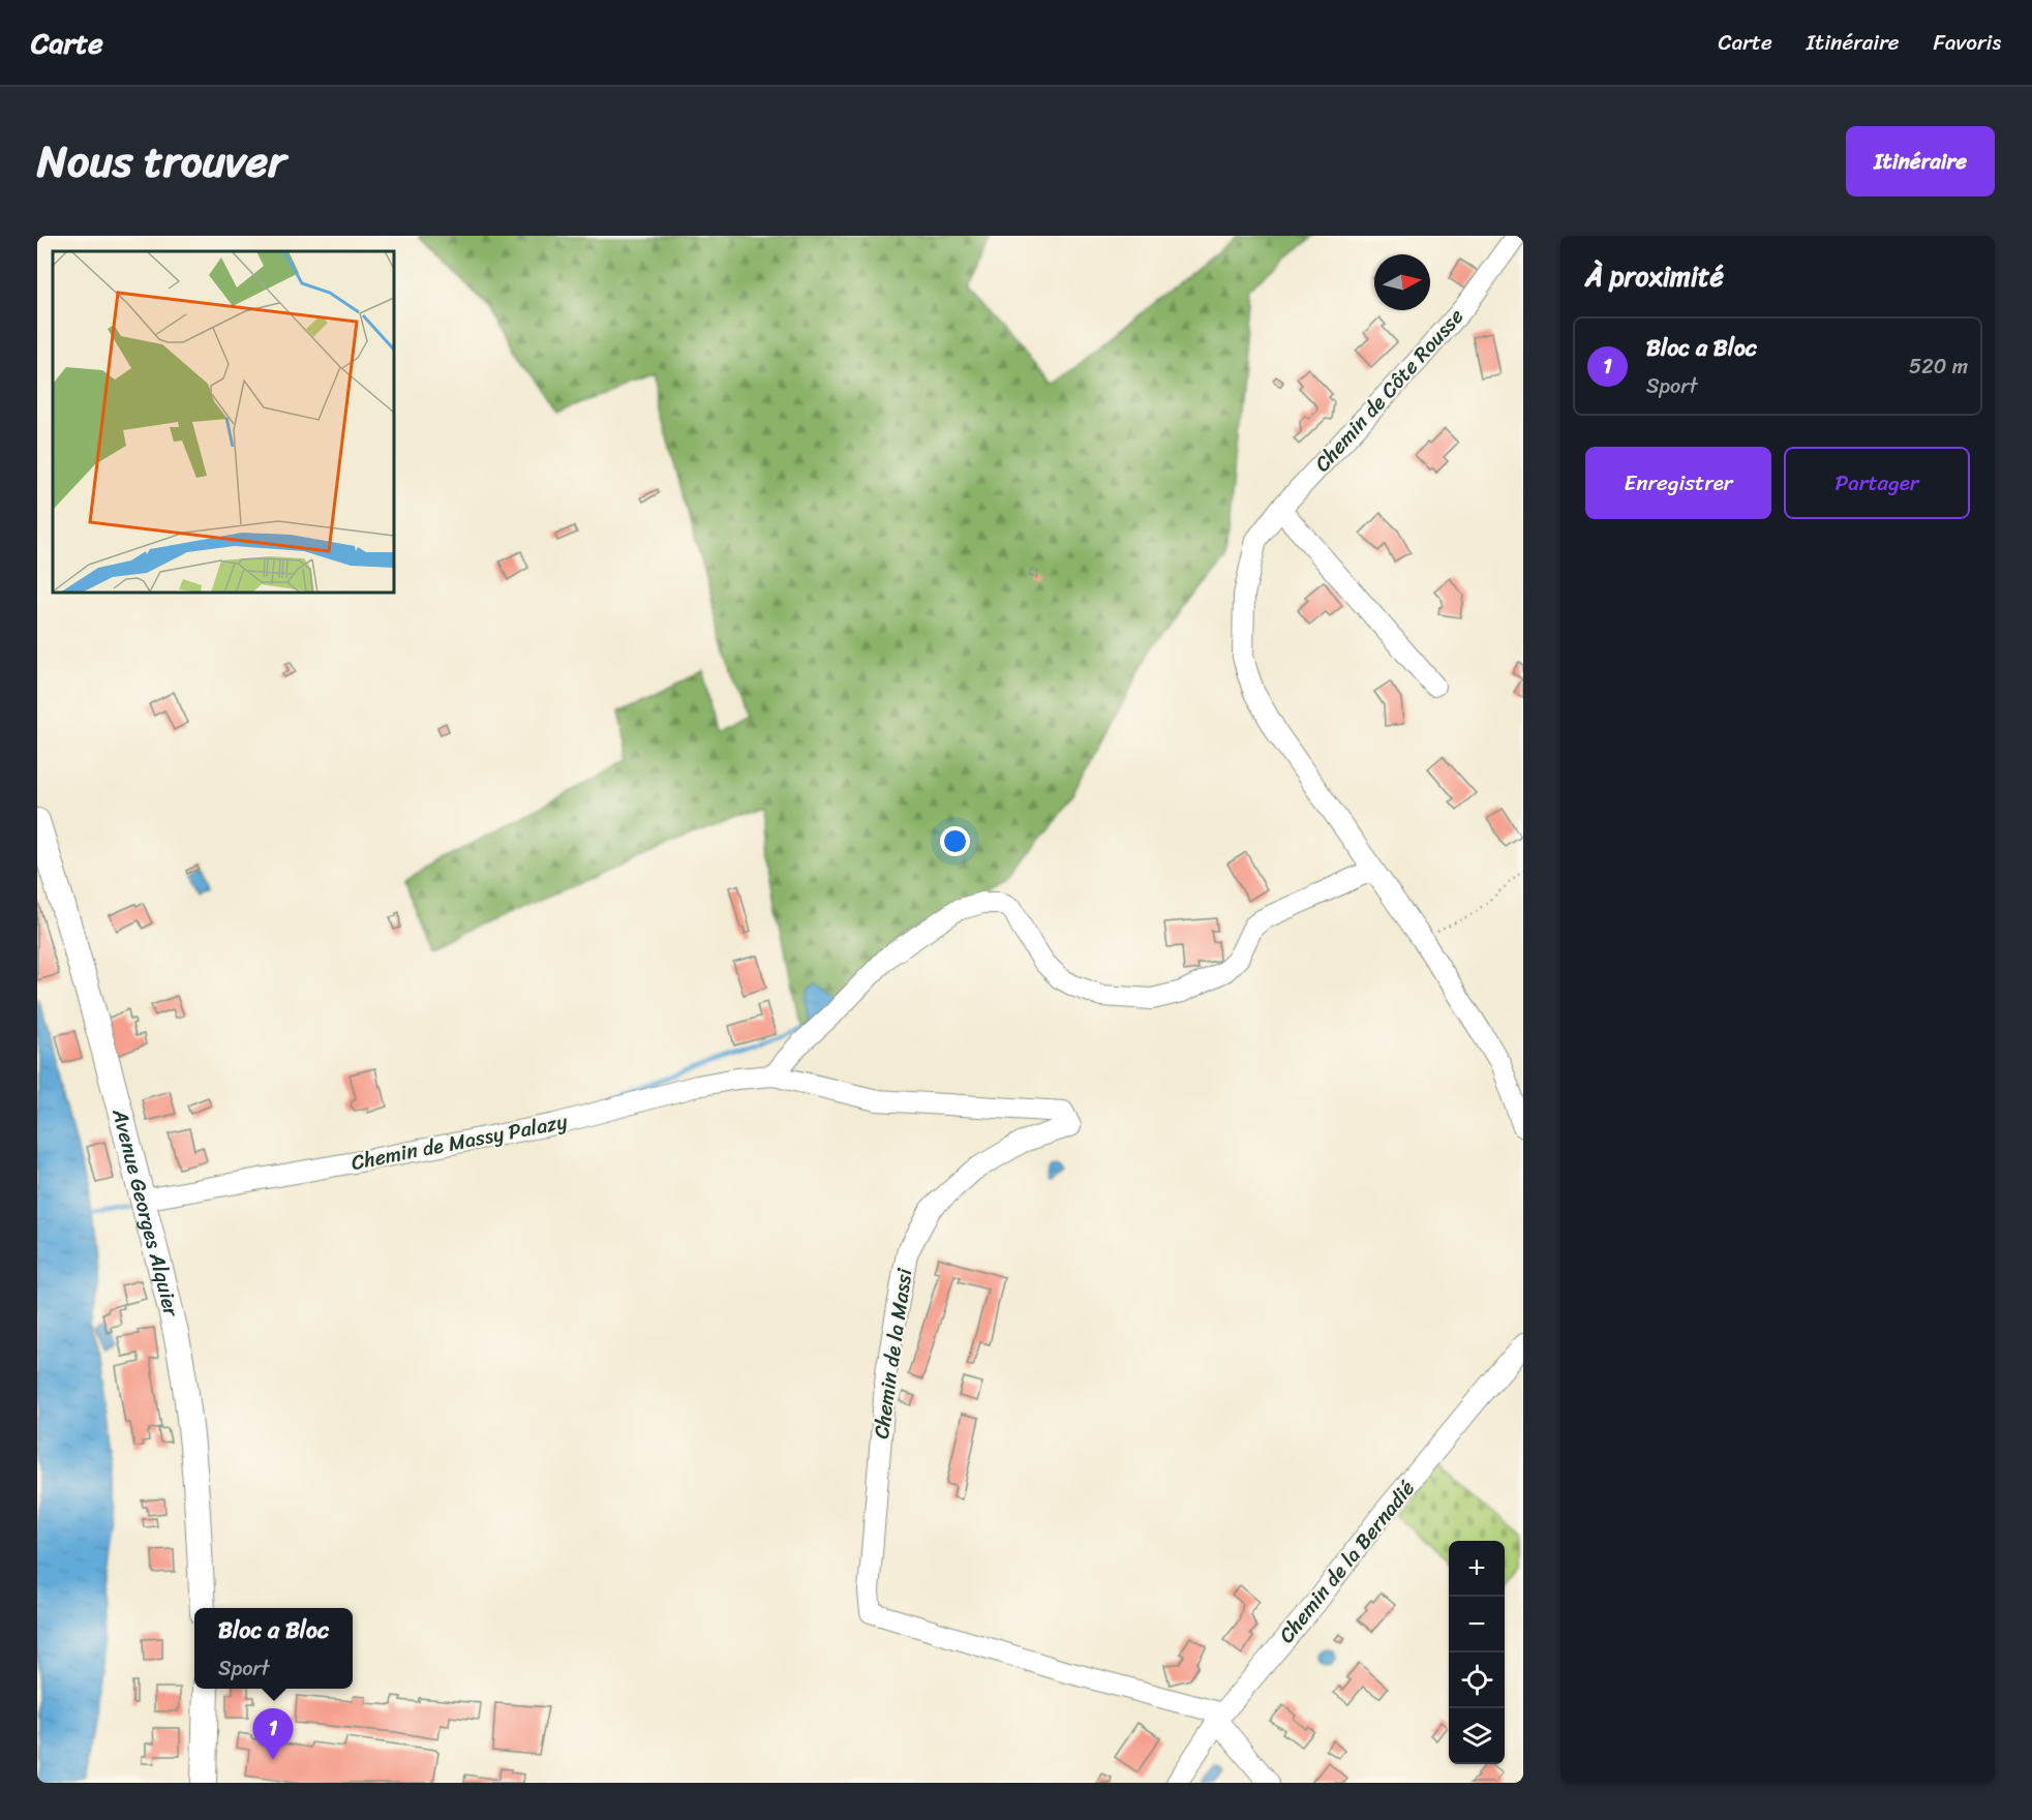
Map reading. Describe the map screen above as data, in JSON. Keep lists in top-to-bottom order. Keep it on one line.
{"streets":{"main road":["Avenue Georges Alquier"],"street":["Chemin de Côte Rousse","Chemin de Massy Palazy","Chemin de la Massi","Chemin de la Bernadié"]},"crossings":[["Chemin de Massy Palazy","Avenue Georges Alquier"],["Chemin de Massy Palazy","Chemin de la Massi"],["Chemin de la Massi","Chemin de la Bernadié"]],"north":"right","page":{"header":"Carte","nav":["Carte","Itinéraire","Favoris"],"title":"Nous trouver","buttons":["Itinéraire",["Enregistrer","Partager"]],"heading":"À proximité","list":[{"mark":"1","name":"Bloc a Bloc","note":"Sport","value":"520 m"}],"map_buttons":["+","−"],"popup":["Bloc a Bloc","Sport"],"pins":"1"}}
